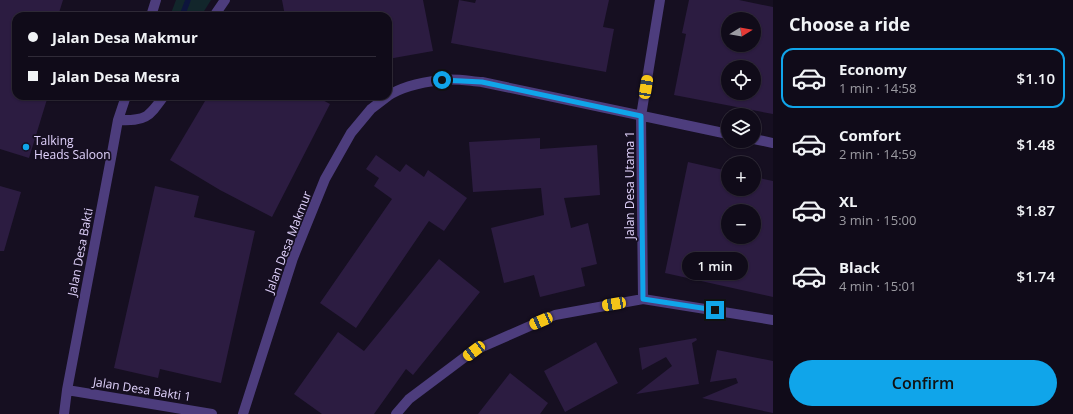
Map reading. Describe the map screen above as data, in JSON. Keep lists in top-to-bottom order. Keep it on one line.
{"streets":{"street":["Jalan Desa Utama 1","Jalan Desa Makmur","Jalan Desa Bakti","Jalan Desa Bakti 1"]},"crossings":[["Jalan Desa Utama 1","Jalan Desa Makmur"],["Jalan Desa Bakti","Jalan Desa Bakti 1"]],"places":["Talking Heads Saloon"],"north":"right","page":{"heading":"Choose a ride","map_buttons":["+","−"],"banner":["Jalan Desa Makmur","Jalan Desa Mesra"],"list":[{"name":"Economy","note":"1 min · 14:58","value":"$1.10"},{"name":"Comfort","note":"2 min · 14:59","value":"$1.48"},{"name":"XL","note":"3 min · 15:00","value":"$1.87"},{"name":"Black","note":"4 min · 15:01","value":"$1.74"}],"bubble":"1 min","buttons":"Confirm"}}
